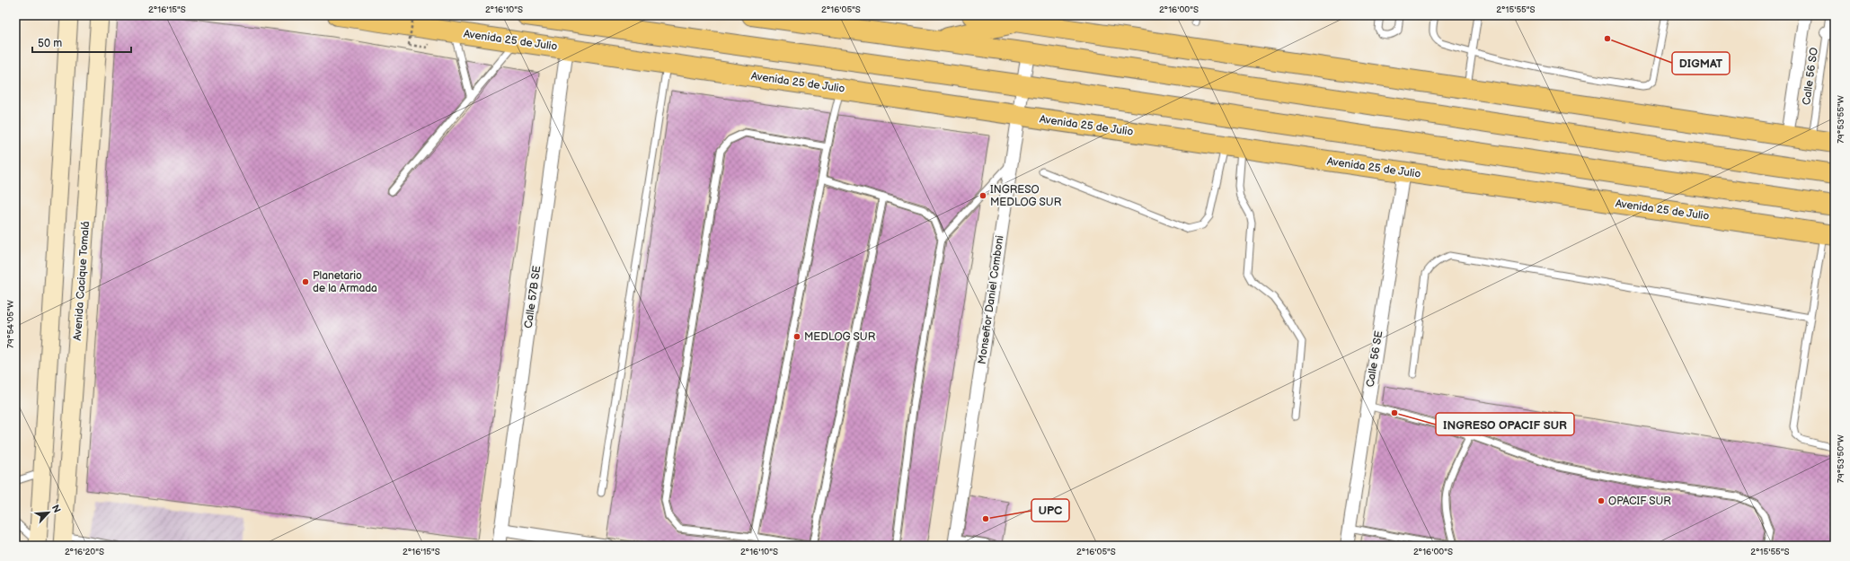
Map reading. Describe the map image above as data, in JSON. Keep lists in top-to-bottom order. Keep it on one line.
{"streets":{"main road":["Avenida 25 de Julio","Avenida Cacique Tomalá"],"street":["Calle 57B SE","Monseñor Daniel Comboni","Calle 56 SE"],"lane":["Calle 56 SO"]},"crossings":[["Avenida 25 de Julio","Calle 57B SE"],["Avenida 25 de Julio","Monseñor Daniel Comboni"],["Avenida 25 de Julio","Calle 56 SE"]],"places":["DIGMAT","INGRESO MEDLOG SUR","Planetario de la Armada","MEDLOG SUR","INGRESO OPACIF SUR","OPACIF SUR","UPC"],"scale_bar":"50 m","north":"top right","coordinates":["2°16'15\"S","2°16'10\"S","2°16'05\"S","2°16'00\"S","2°15'55\"S","79°53'55\"W","79°54'05\"W","79°53'50\"W","2°16'20\"S"]}
